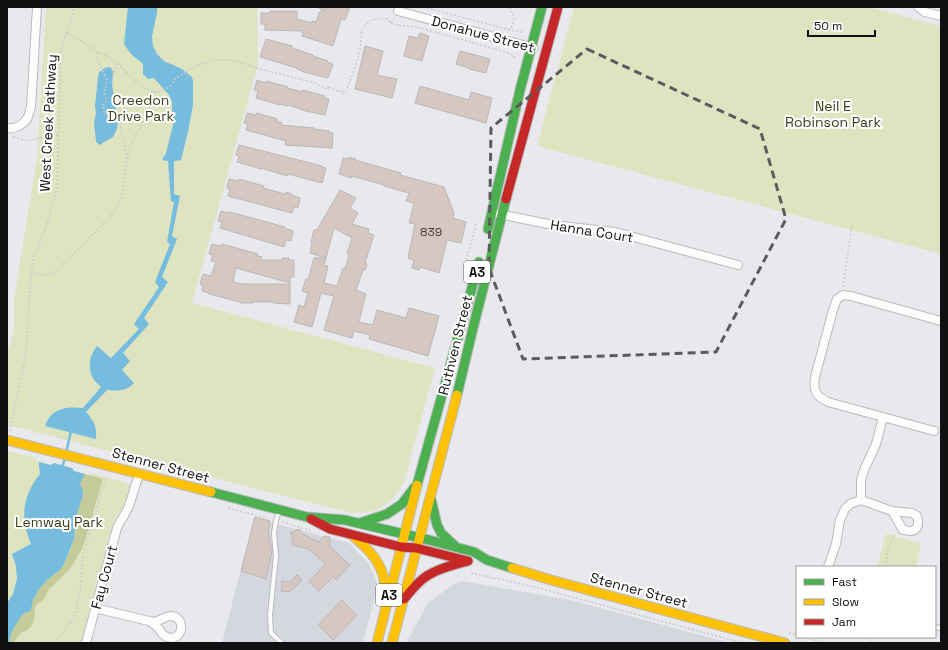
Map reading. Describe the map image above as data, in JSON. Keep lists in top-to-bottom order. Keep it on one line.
{"streets":{"main road":["A3","Ruthven Street","Stenner Street"],"street":["Donahue Street","Hanna Court","Fay Court"],"path":["West Creek Pathway"]},"crossings":[["Donahue Street","Ruthven Street"],["Hanna Court","Ruthven Street"],["Ruthven Street","Stenner Street"],["Stenner Street","Fay Court"]],"parks":["Creedon Drive Park","Neil E Robinson Park","Lemway Park"],"house_numbers":["839"],"legend":["Fast","Slow","Jam"],"scale_bar":"50 m"}
